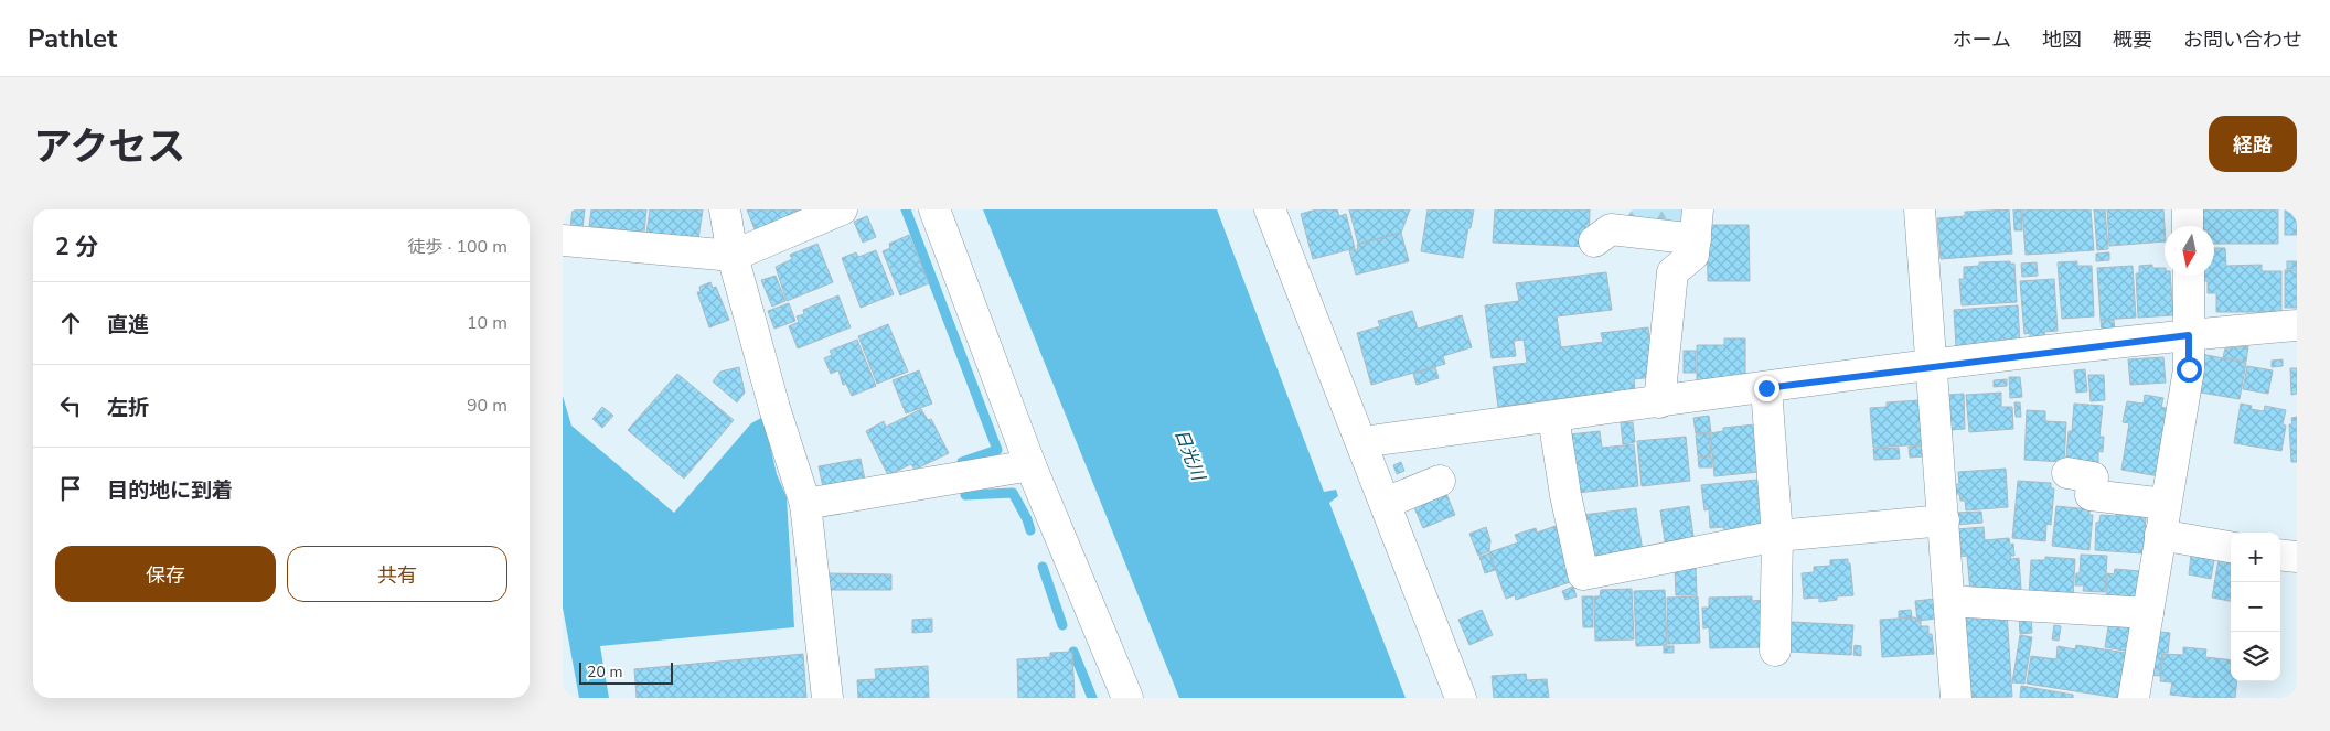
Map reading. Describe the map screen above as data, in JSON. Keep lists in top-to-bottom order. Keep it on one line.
{"water":["日光川"],"scale_bar":"20 m","north":"bottom","page":{"header":"Pathlet","nav":["ホーム","地図","概要","お問い合わせ"],"title":"アクセス","buttons":["経路",["保存","共有"]],"heading":["2 分","徒歩 · 100 m"],"list":[["直進","10 m"],["左折","90 m"],"目的地に到着"],"map_buttons":["+","−"],"scale":"20 m"}}
